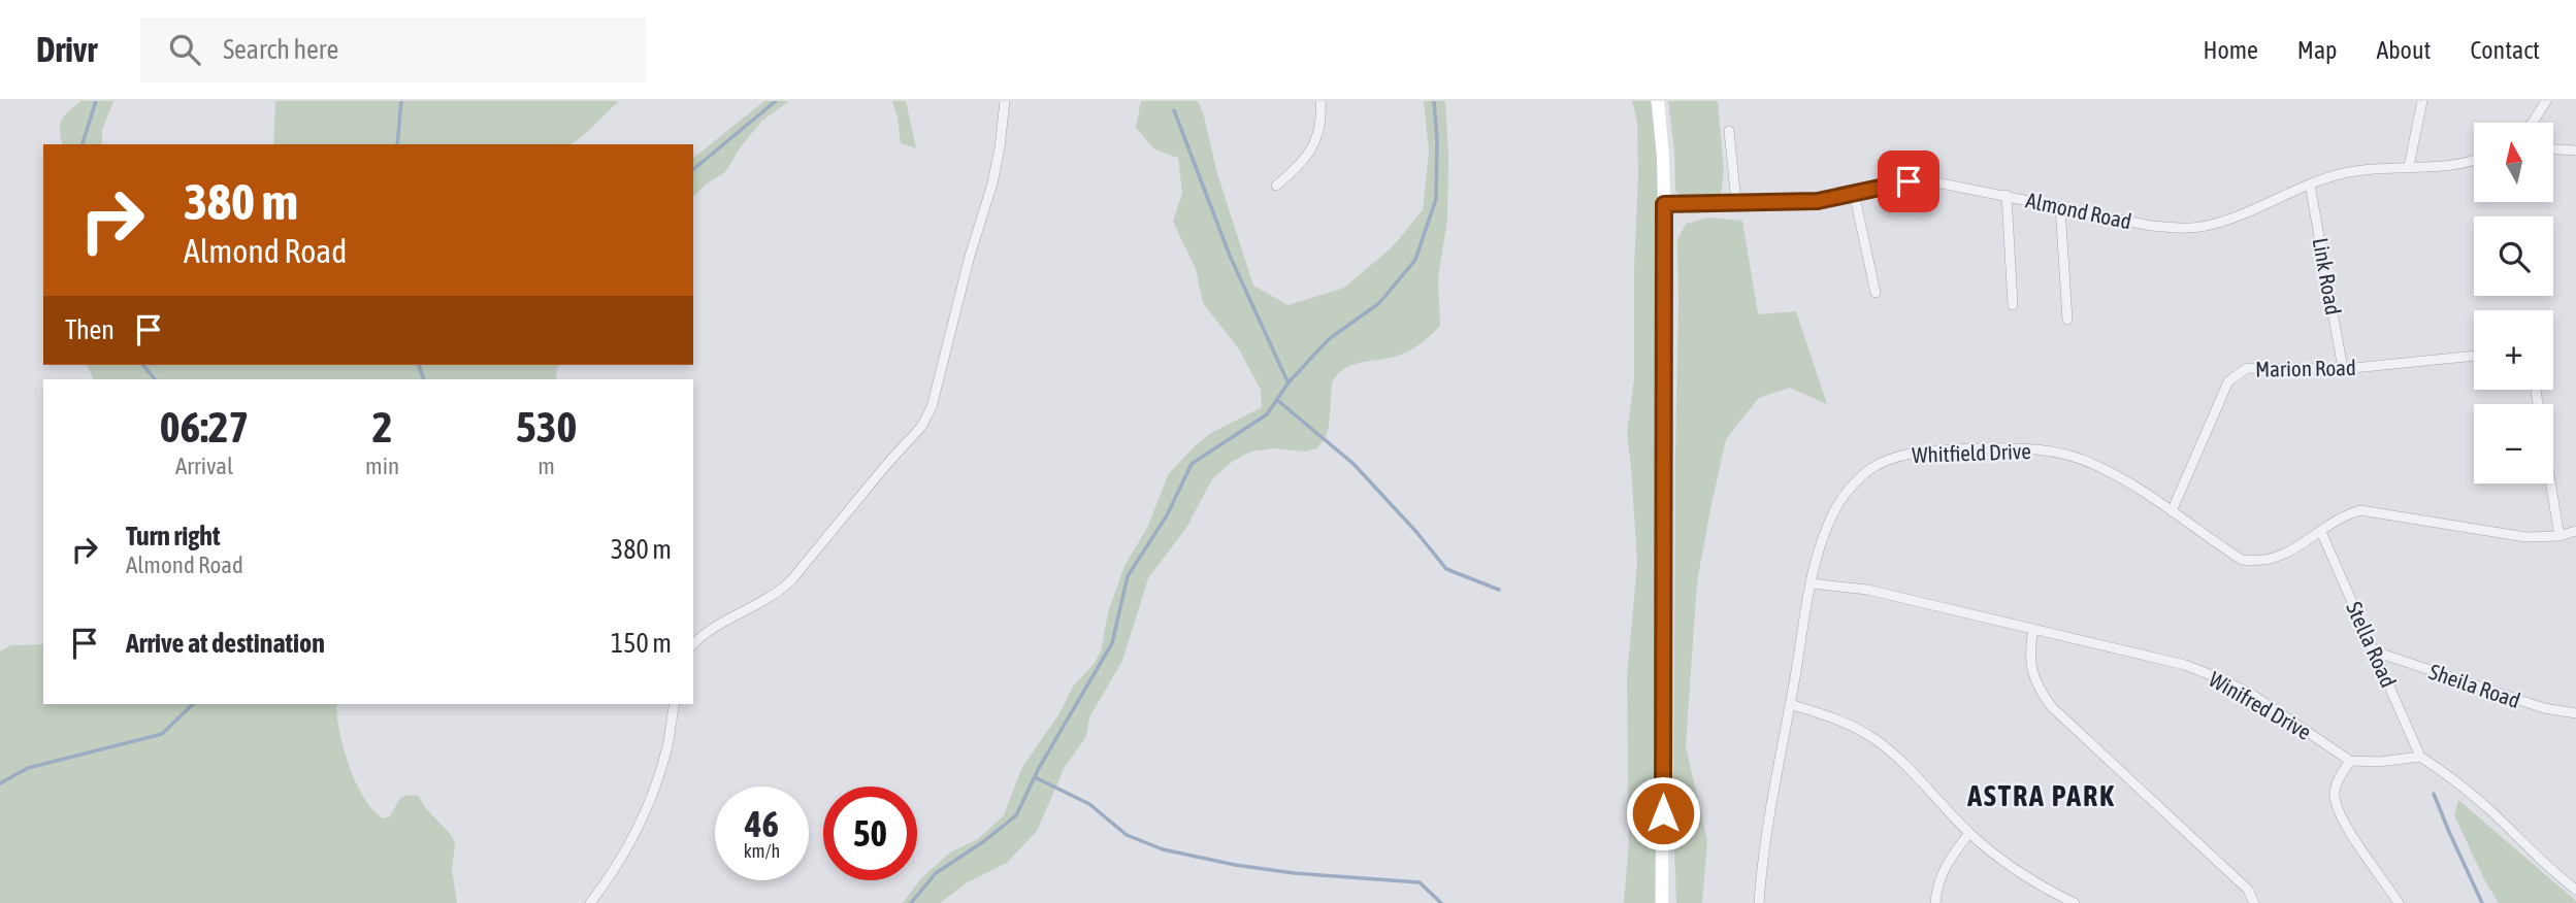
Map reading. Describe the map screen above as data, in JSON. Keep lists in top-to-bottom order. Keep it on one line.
{"streets":{"street":["Almond Road","Link Road","Marion Road","Whitfield Drive","Stella Road","Sheila Road","Winifred Drive"]},"crossings":[["Almond Road","Link Road"],["Link Road","Marion Road"],["Marion Road","Whitfield Drive"],["Whitfield Drive","Stella Road"],["Whitfield Drive","Winifred Drive"],["Stella Road","Sheila Road"]],"districts":["ASTRA PARK"],"north":"top","page":{"header":"Drivr","search":"Search here","nav":["Home","Map","About","Contact"],"map_buttons":["+","−"],"turn":["380 m","Almond Road"],"then":"Then","eta":["06:27","Arrival","2","min","530","m"],"list":[{"name":"Turn right","note":"Almond Road","value":"380 m"},{"name":"Arrive at destination","value":"150 m"}],"speed":"46 km/h","limit":"50"}}
